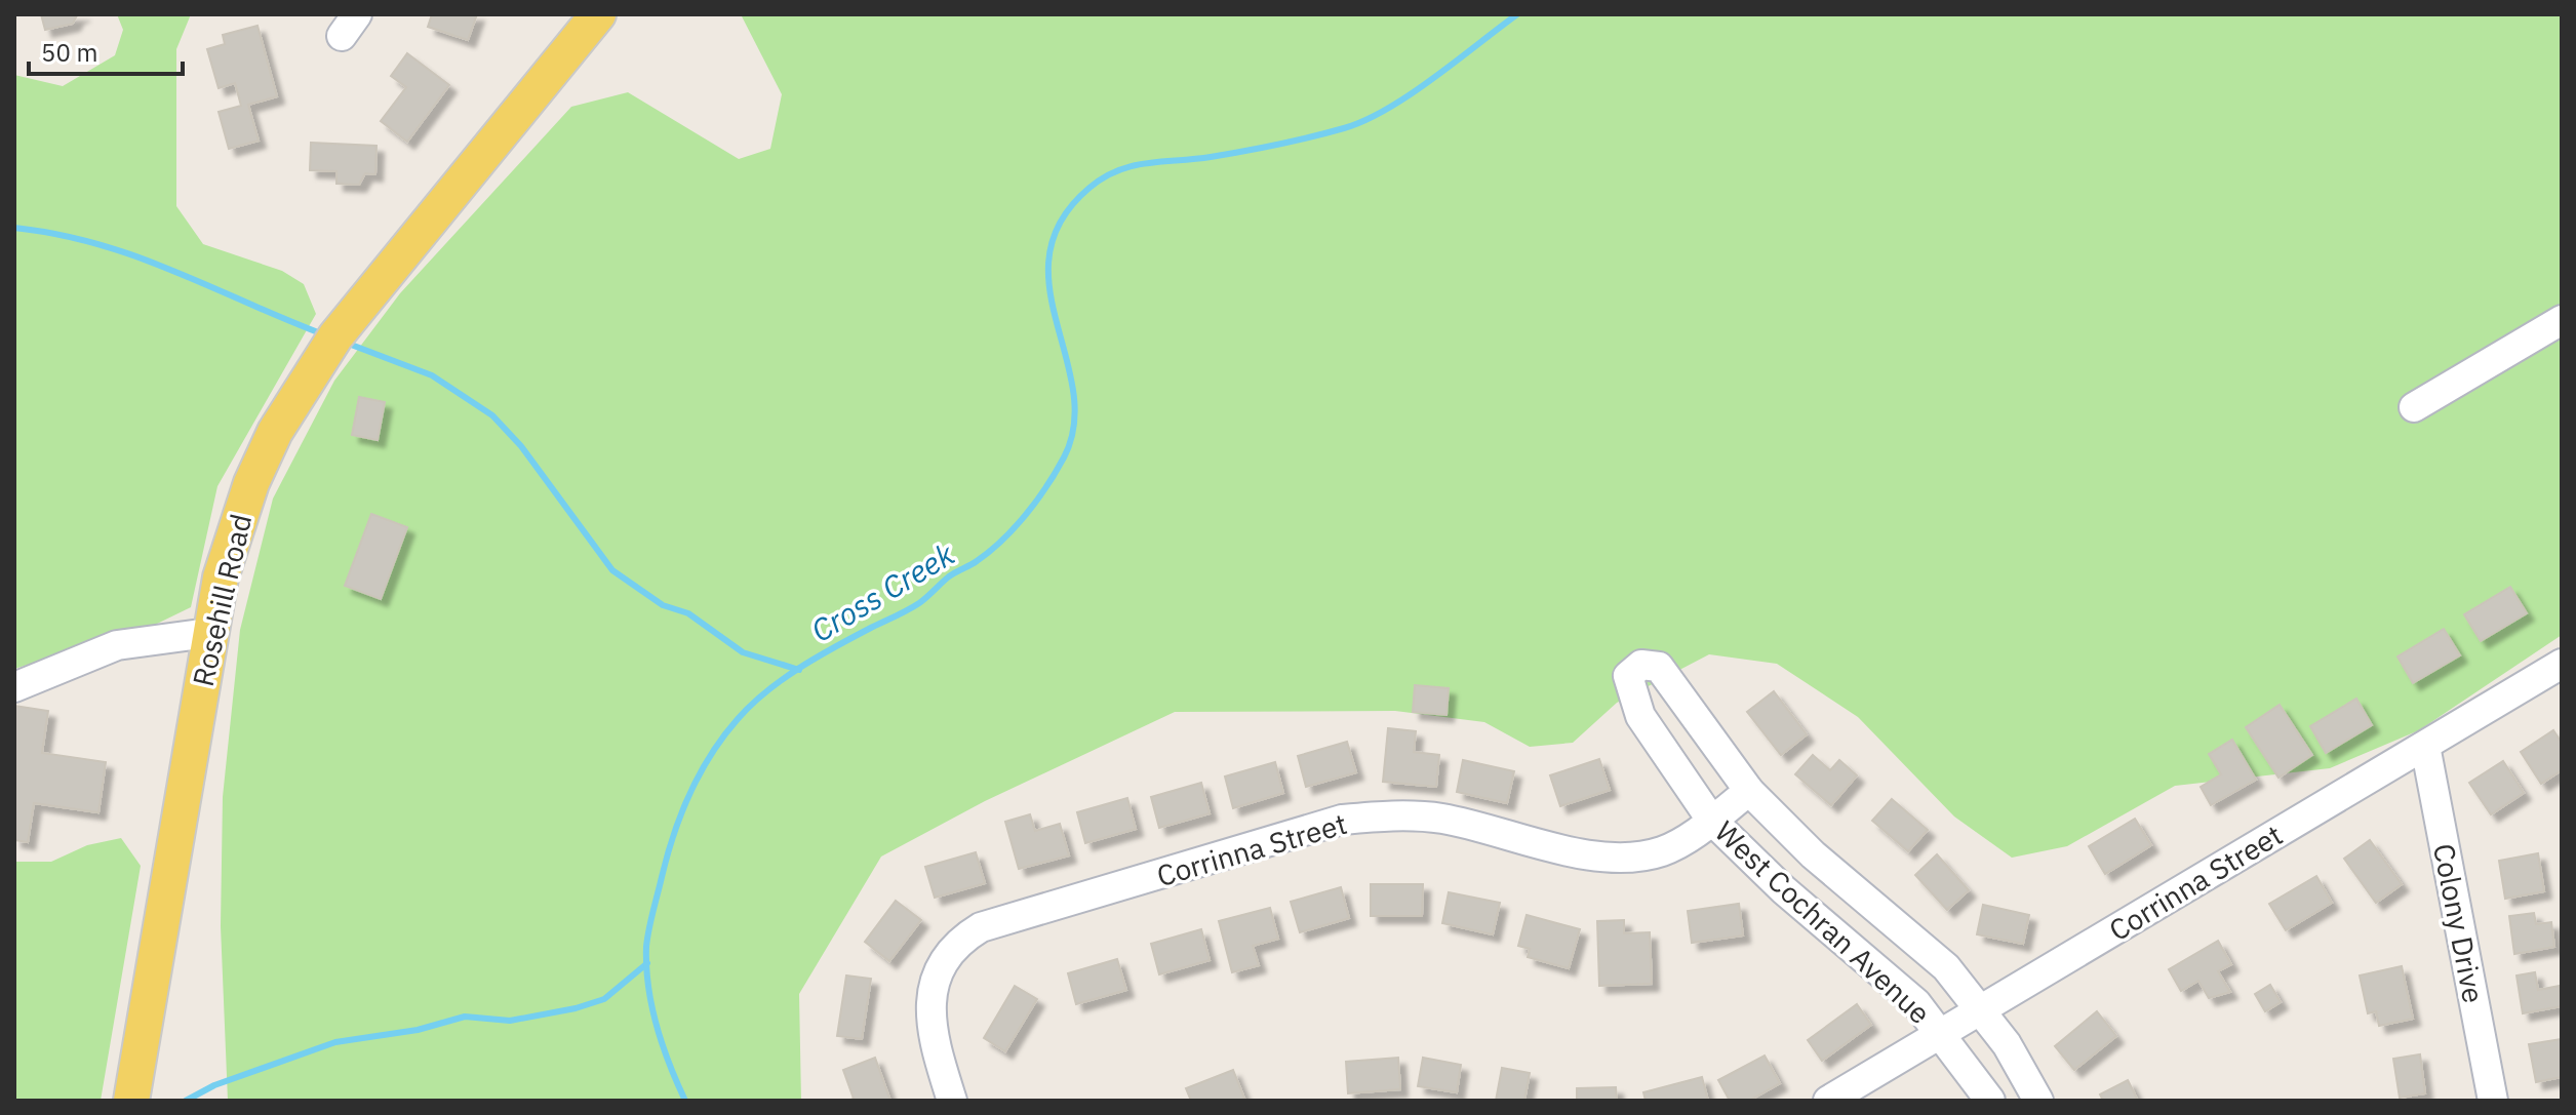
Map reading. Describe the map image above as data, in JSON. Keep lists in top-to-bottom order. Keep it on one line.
{"streets":{"main road":["Rosehill Road"],"street":["Corrinna Street","West Cochran Avenue","Colony Drive"]},"crossings":[["Corrinna Street","West Cochran Avenue"],["Corrinna Street","Colony Drive"]],"water":["Cross Creek"],"scale_bar":"50 m"}
